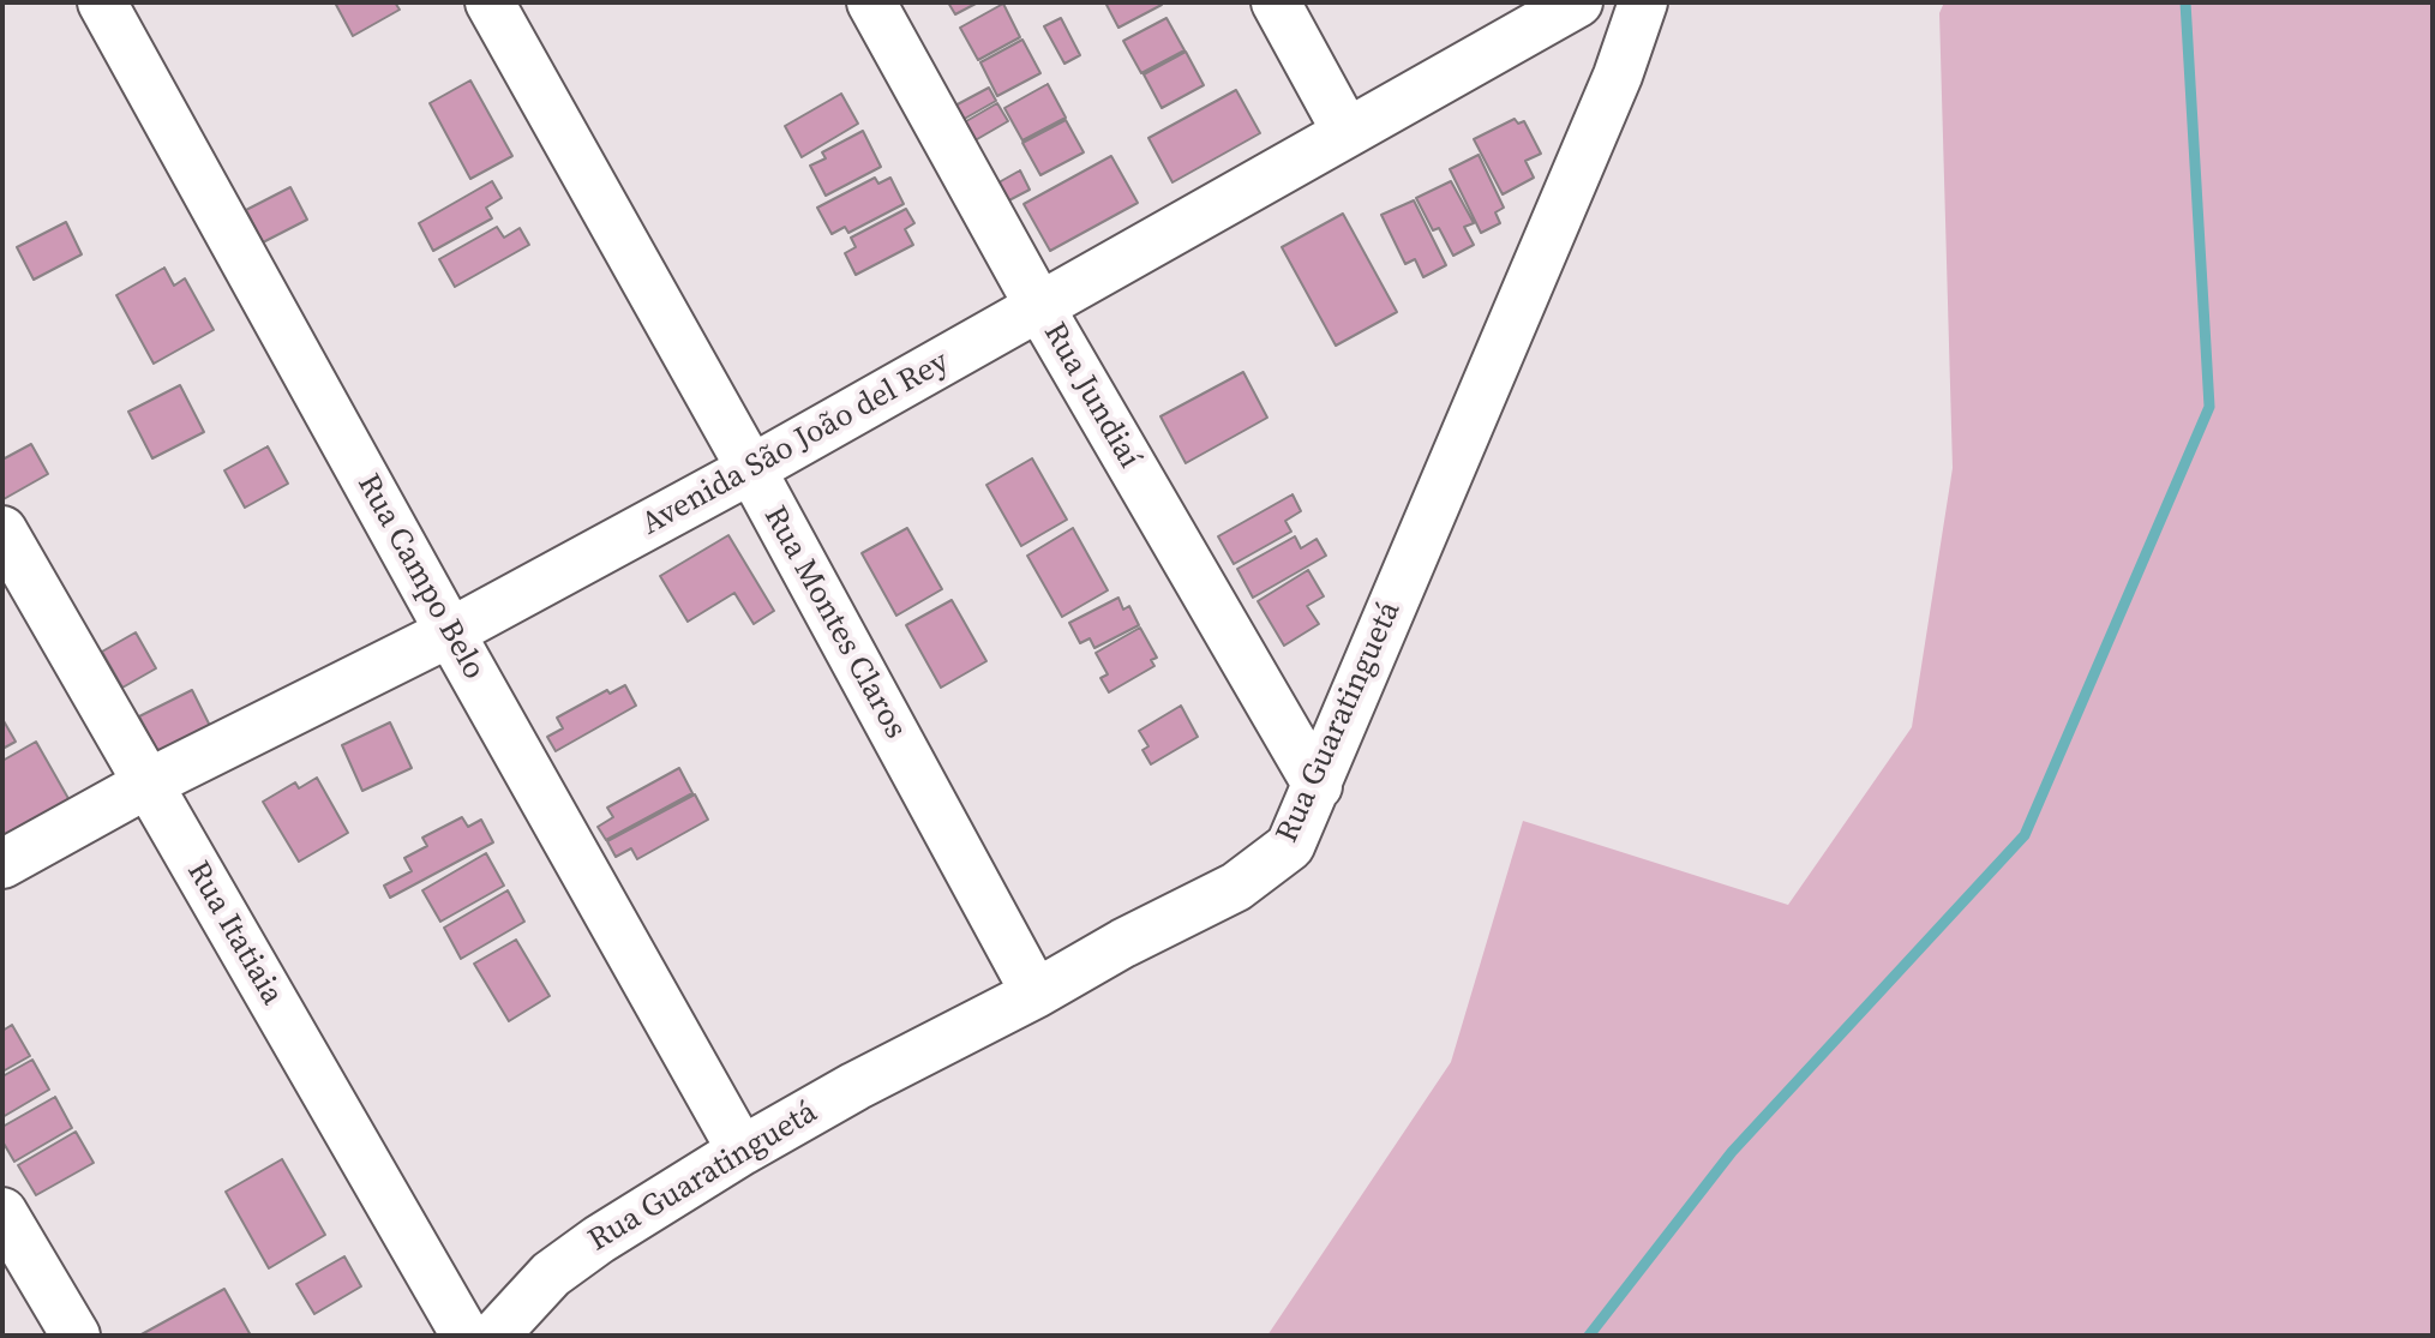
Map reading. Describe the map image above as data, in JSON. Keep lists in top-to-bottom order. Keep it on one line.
{"streets":{"street":["Rua Jundiaí","Avenida São João del Rey","Rua Campo Belo","Rua Montes Claros","Rua Guaratinguetá","Rua Itatiaia"]},"crossings":[["Rua Jundiaí","Avenida São João del Rey"],["Rua Jundiaí","Rua Guaratinguetá"],["Avenida São João del Rey","Rua Campo Belo"],["Avenida São João del Rey","Rua Montes Claros"],["Avenida São João del Rey","Rua Itatiaia"],["Rua Campo Belo","Rua Guaratinguetá"],["Rua Montes Claros","Rua Guaratinguetá"]]}
